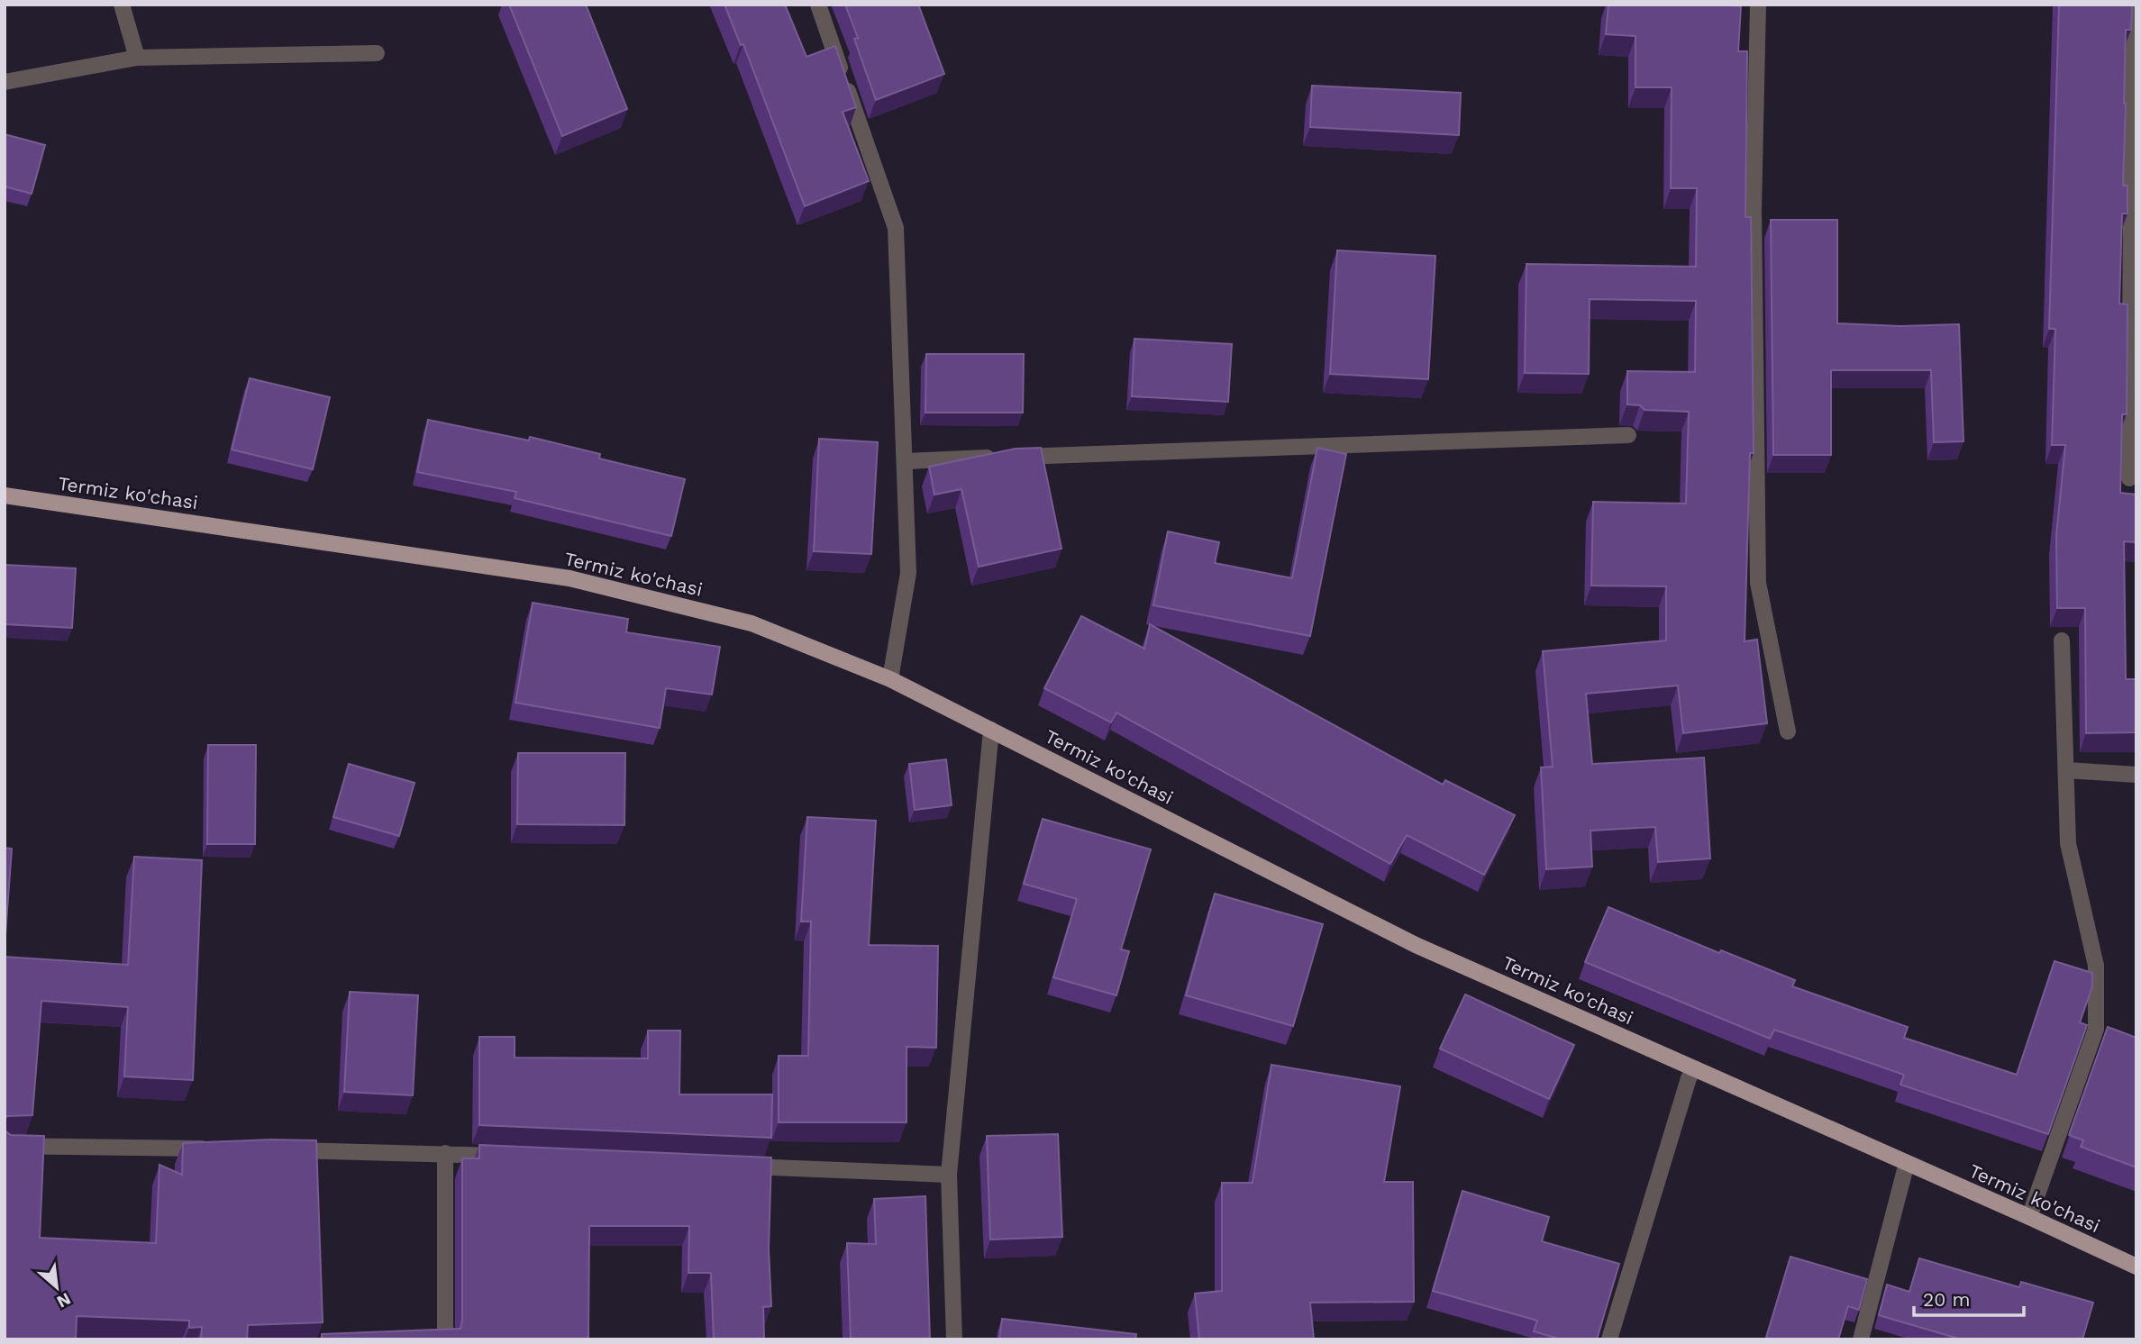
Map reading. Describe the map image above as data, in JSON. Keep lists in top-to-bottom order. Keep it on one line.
{"streets":{"main road":["Termiz ko'chasi"]},"scale_bar":"20 m","north":"bottom right"}
